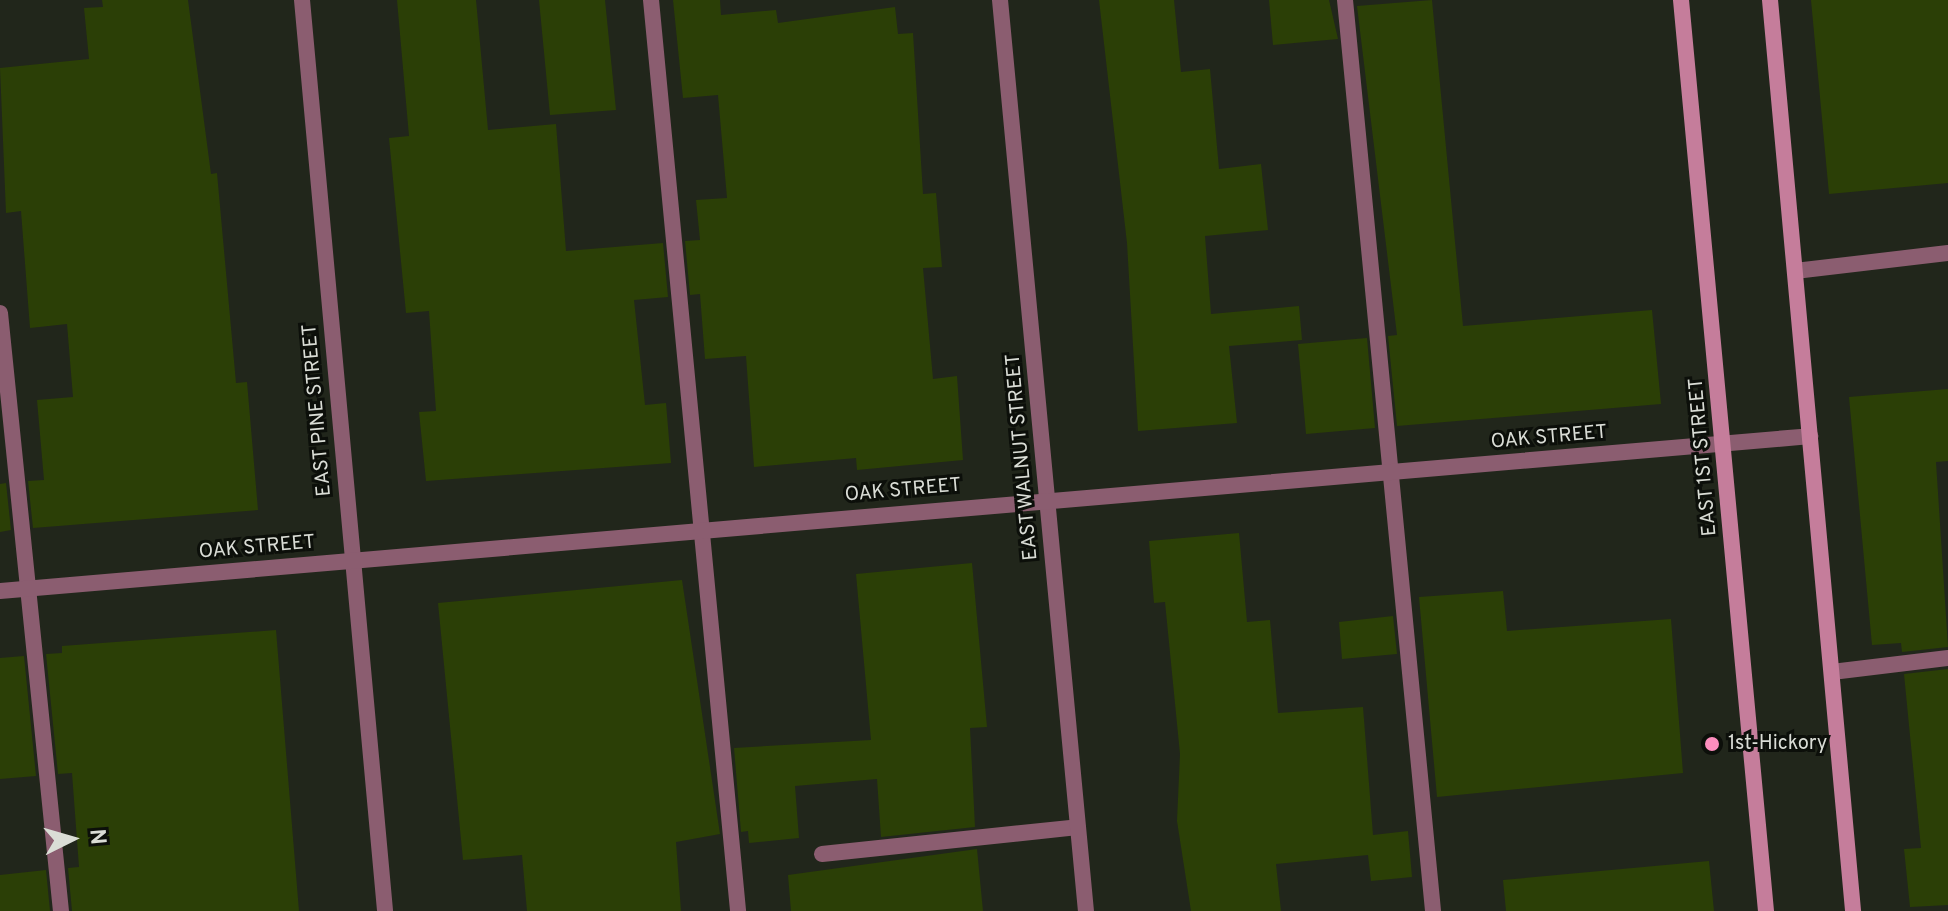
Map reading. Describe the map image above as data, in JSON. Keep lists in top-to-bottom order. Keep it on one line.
{"streets":{"main road":["EAST 1ST STREET"],"street":["EAST PINE STREET","OAK STREET","EAST WALNUT STREET"]},"crossings":[["EAST PINE STREET","OAK STREET"],["OAK STREET","EAST WALNUT STREET"],["OAK STREET","EAST 1ST STREET"]],"places":["1st-Hickory"],"north":"right"}
